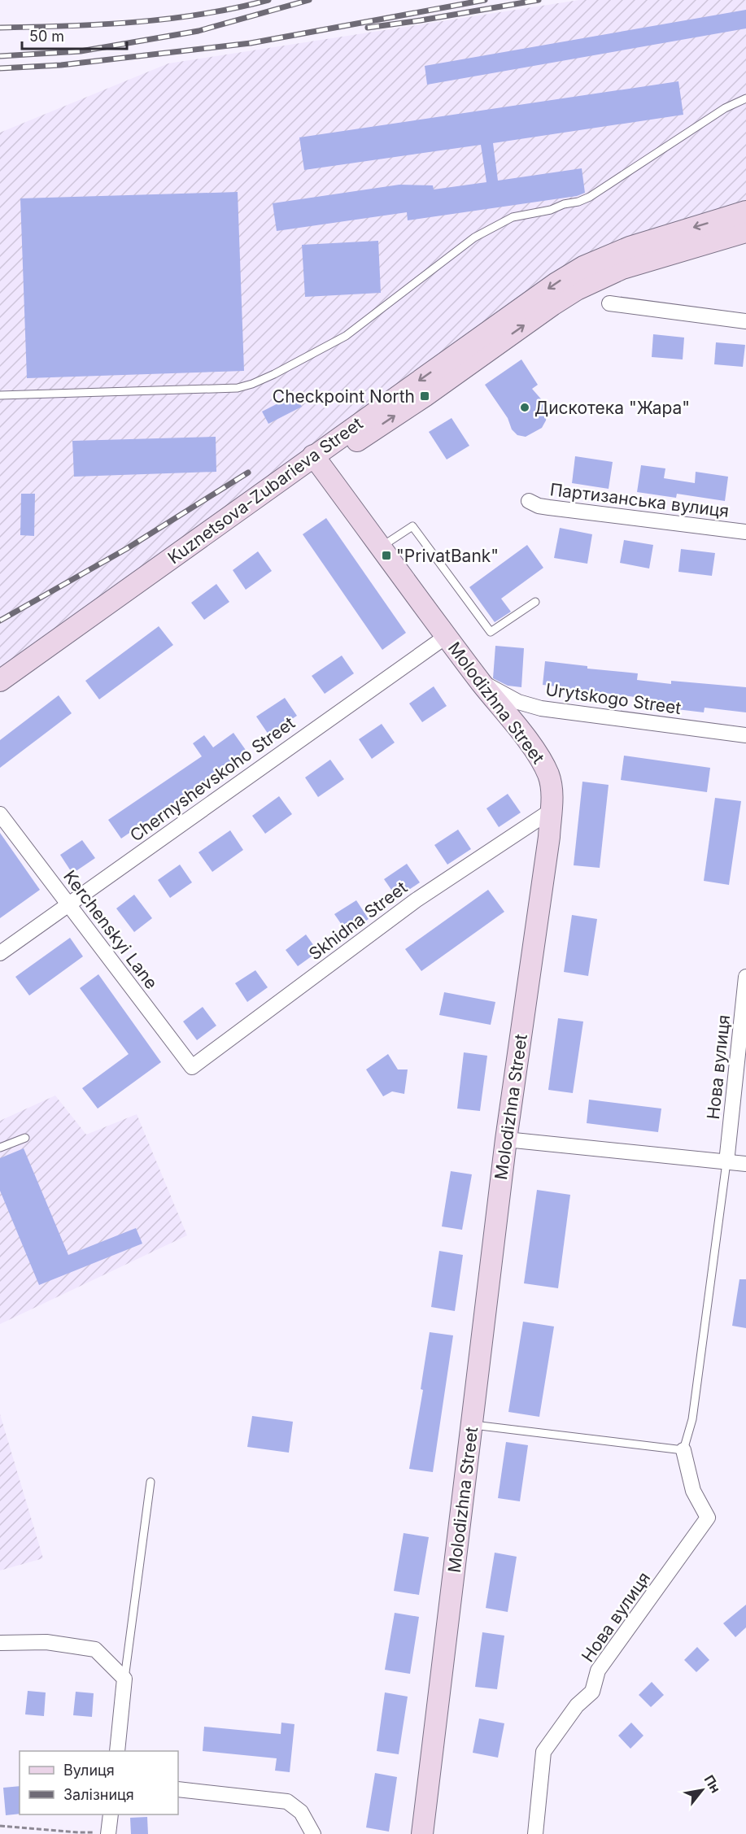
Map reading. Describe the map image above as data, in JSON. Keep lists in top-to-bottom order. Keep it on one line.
{"streets":{"main road":["Kuznetsova-Zubarieva Street","Molodizhna Street"],"street":["Партизанська вулиця","Urytskogo Street","Chernyshevskoho Street","Skhidna Street","Kerchenskyi Lane","Нова вулиця"]},"crossings":[["Kuznetsova-Zubarieva Street","Molodizhna Street"],["Urytskogo Street","Molodizhna Street"],["Molodizhna Street","Chernyshevskoho Street"],["Molodizhna Street","Skhidna Street"],["Chernyshevskoho Street","Kerchenskyi Lane"],["Skhidna Street","Kerchenskyi Lane"]],"places":{"transit":["Checkpoint North","\"PrivatBank\""],"other":["Дискотека \"Жара\""]},"legend":["Вулиця","Залізниця"],"scale_bar":"50 m","north":"top right"}
